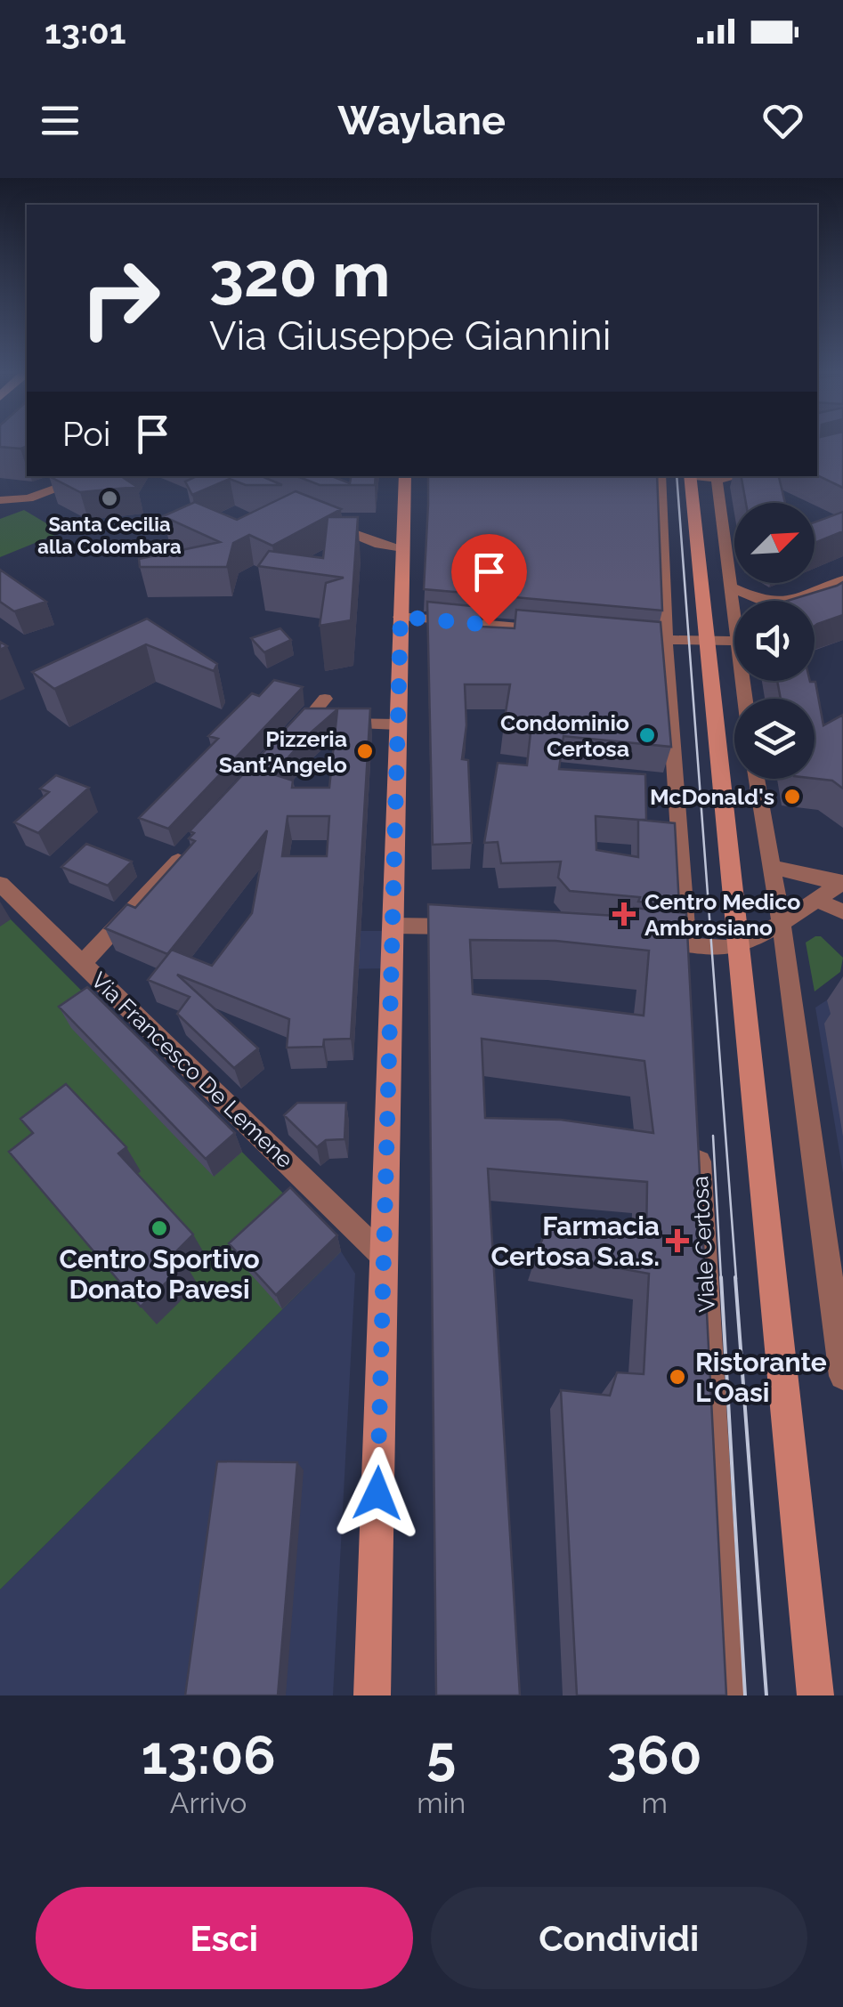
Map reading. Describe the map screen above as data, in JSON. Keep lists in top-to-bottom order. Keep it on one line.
{"streets":{"street":["Via Francesco De Lemene","Viale Certosa"]},"places":{"other":["Santa Cecilia alla Colombara","Condominio Certosa","Pizzeria Sant'Angelo","McDonald's","Centro Sportivo Donato Pavesi","Ristorante L'Oasi"],"health":["Centro Medico Ambrosiano","Farmacia Certosa S.a.s."]},"north":"top right","page":{"status":"13:01","header":"Waylane","turn":["320 m","Via Giuseppe Giannini"],"then":"Poi","eta":["13:06","Arrivo","5","min","360","m"],"buttons":["Esci","Condividi"]}}
